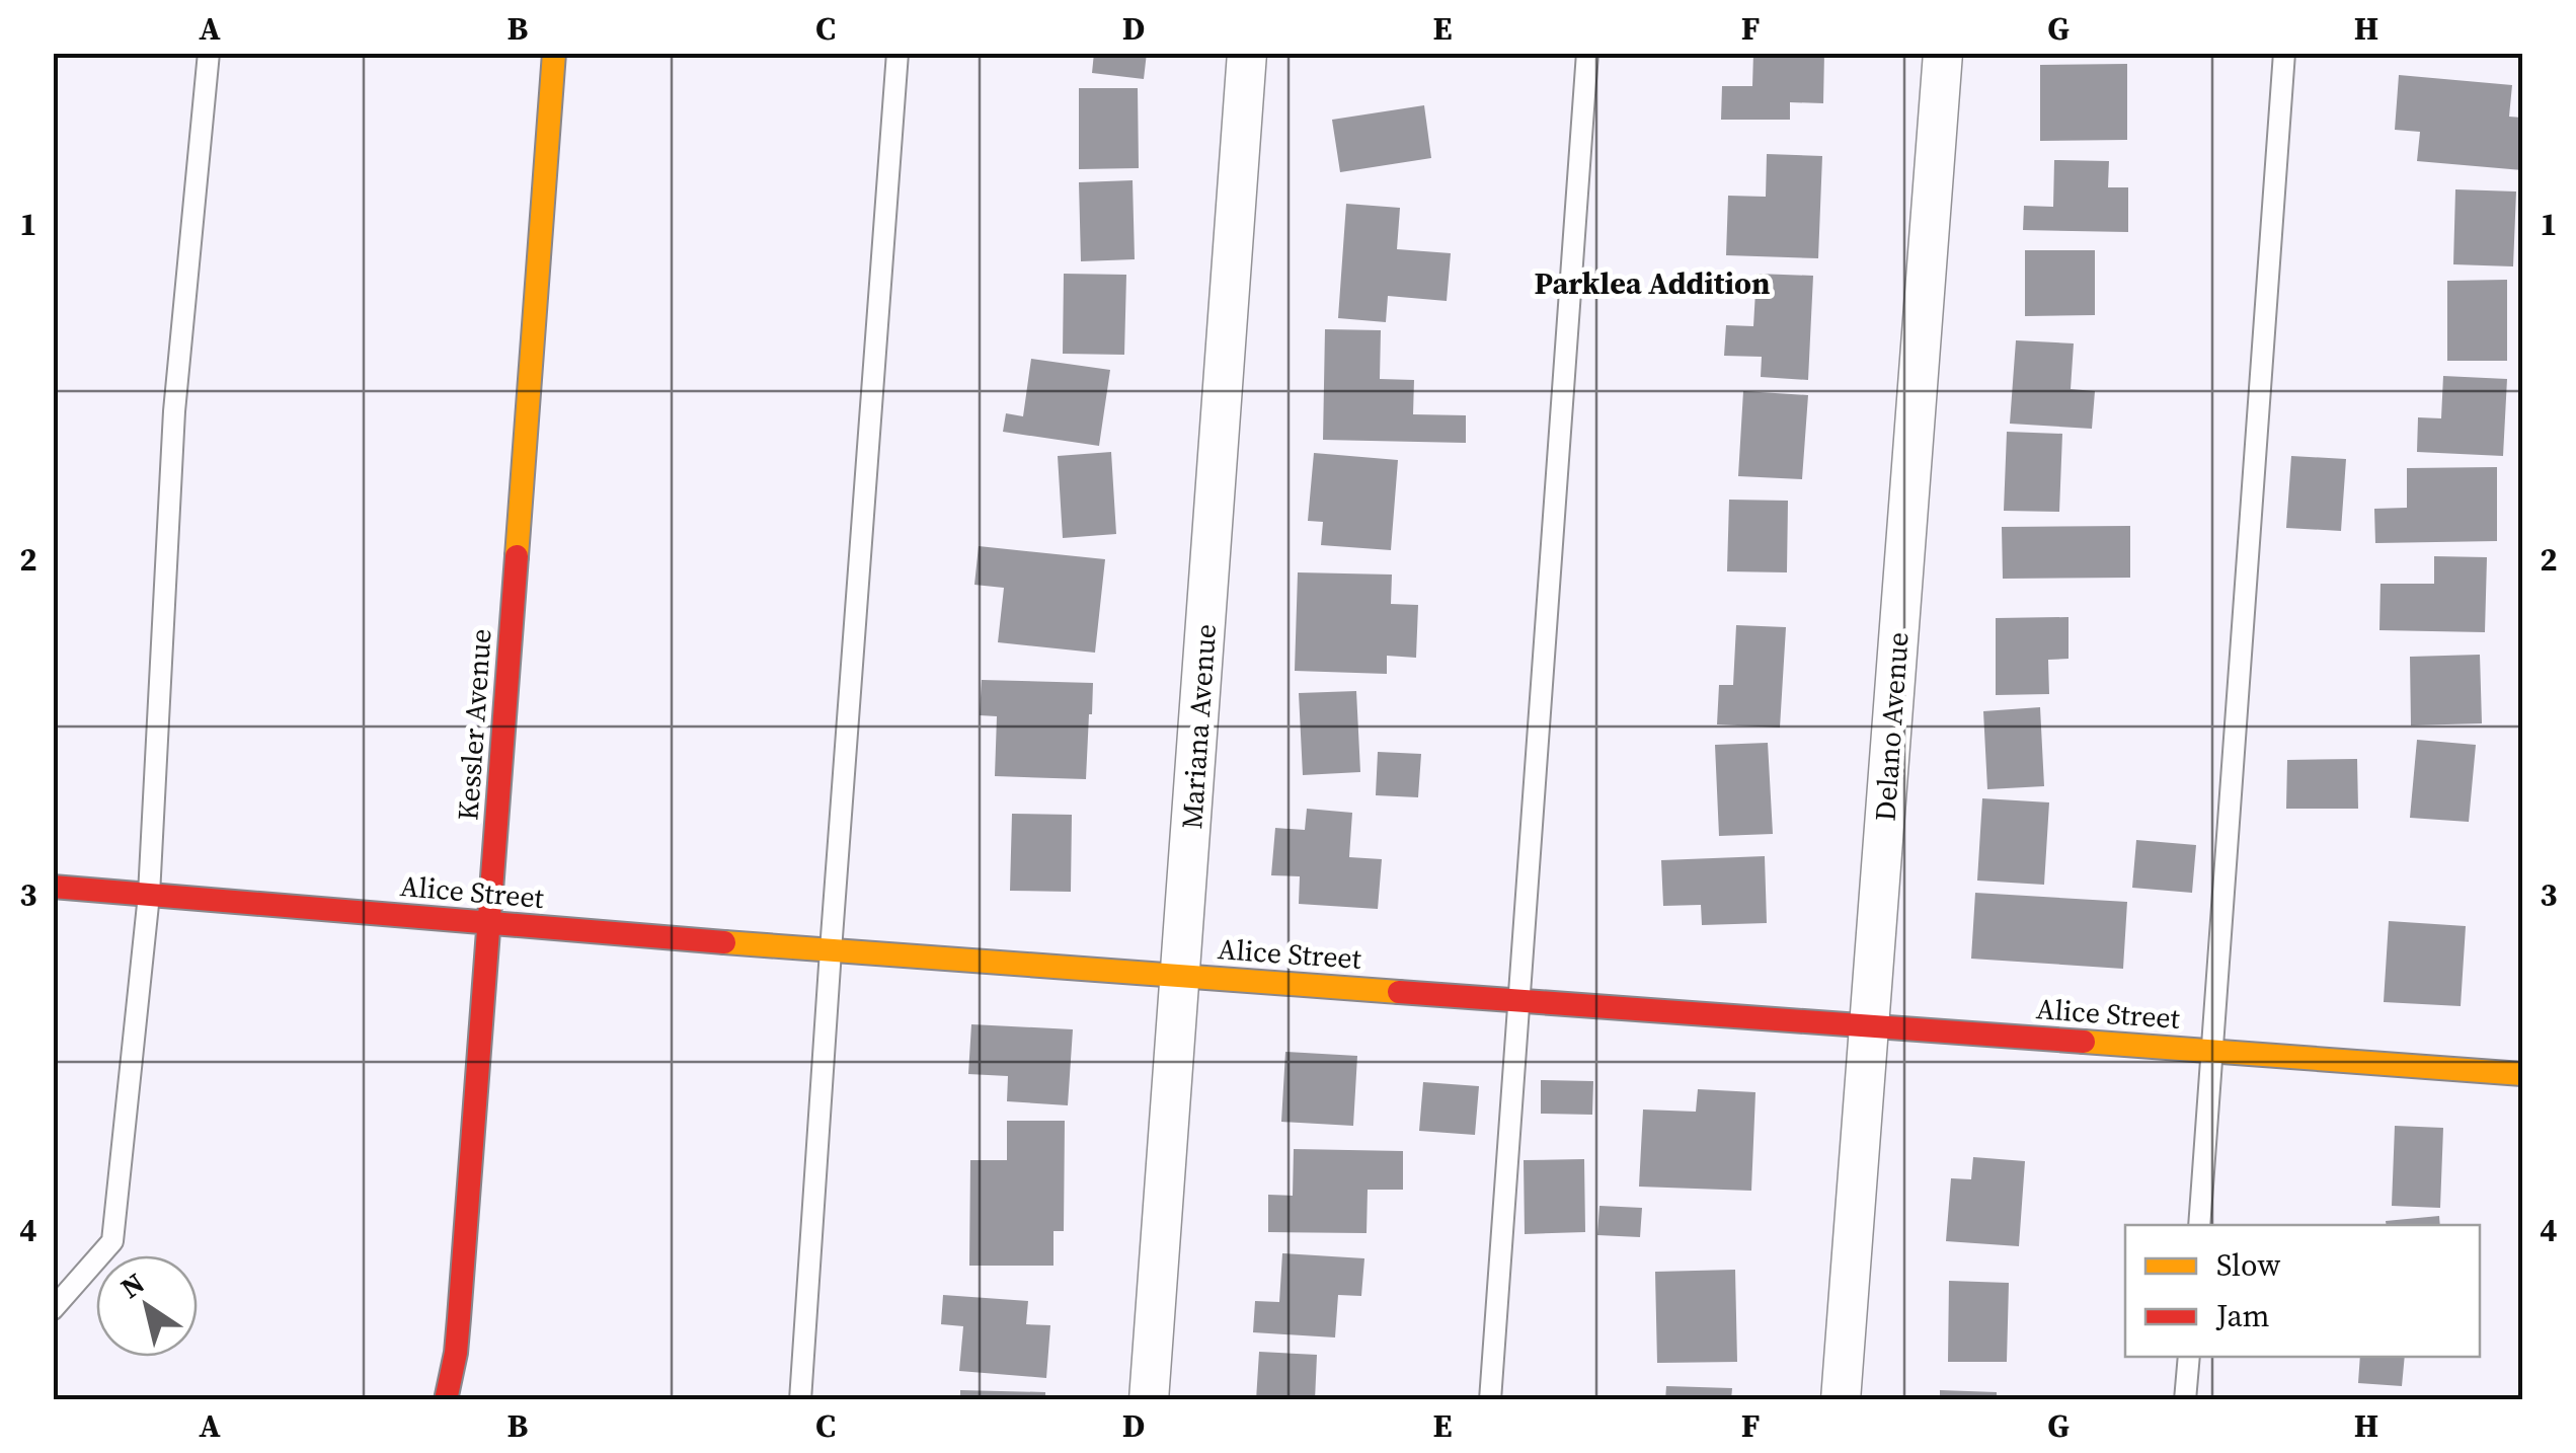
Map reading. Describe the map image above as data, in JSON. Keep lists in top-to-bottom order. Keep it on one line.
{"streets":{"street":["Kessler Avenue","Mariana Avenue","Delano Avenue","Alice Street"]},"crossings":[["Kessler Avenue","Alice Street"],["Mariana Avenue","Alice Street"],["Delano Avenue","Alice Street"]],"districts":["Parklea Addition"],"legend":["Slow","Jam"],"north":"top left","grid":{"columns":["A","B","C","D","E","F","G","H"],"rows":["1","2","3","4"]}}
